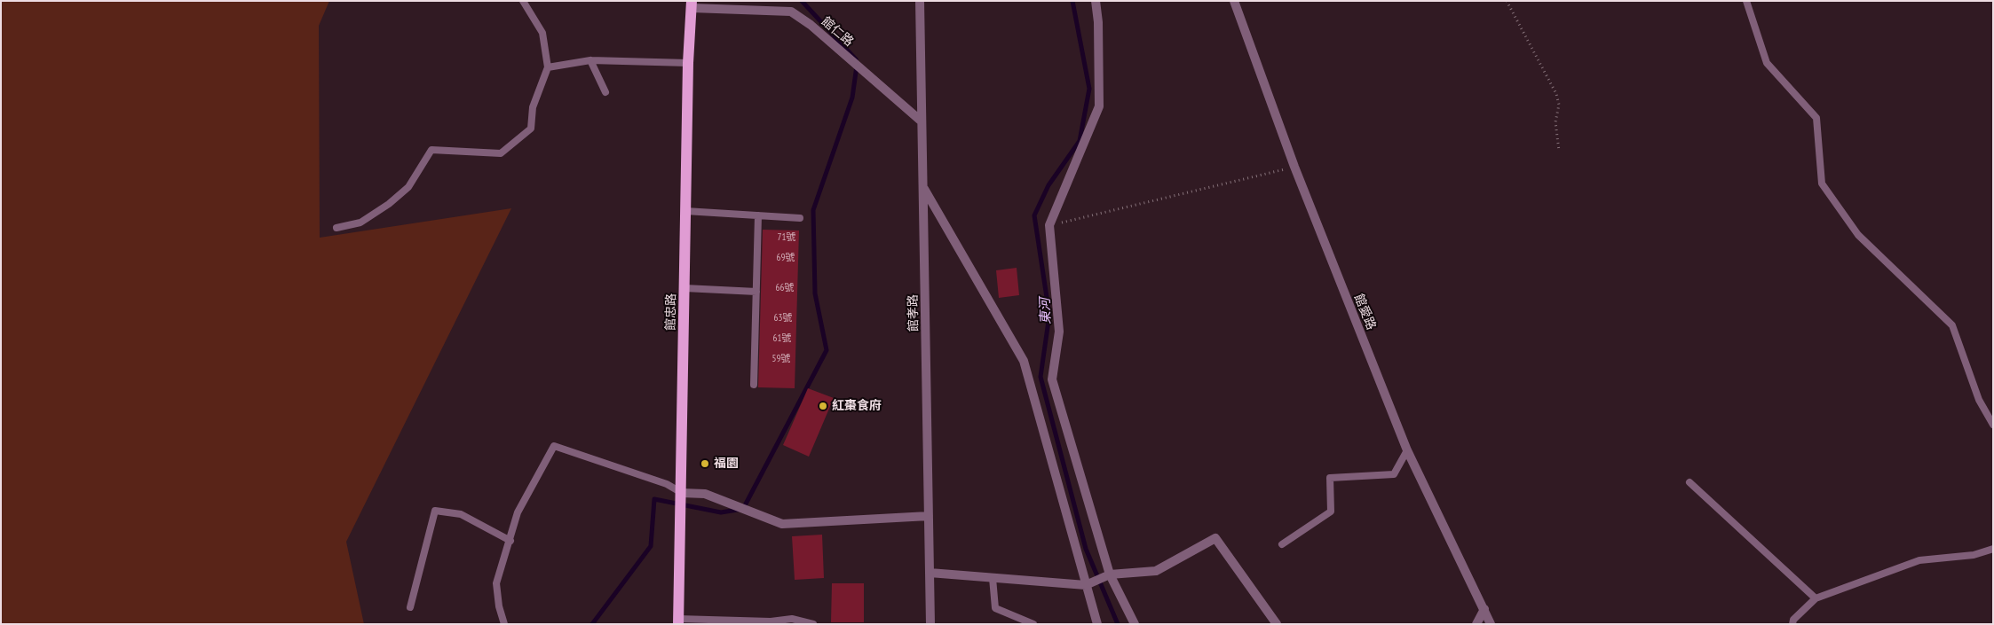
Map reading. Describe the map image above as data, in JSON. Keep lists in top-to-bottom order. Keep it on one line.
{"streets":{"main road":["館忠路"],"street":["館仁路","館愛路","館孝路"]},"crossings":[["館仁路","館忠路"],["館仁路","館孝路"]],"water":["東河"],"places":["紅棗食府","福園"],"house_numbers":["71號","69號","66號","63號","61號","59號"]}
